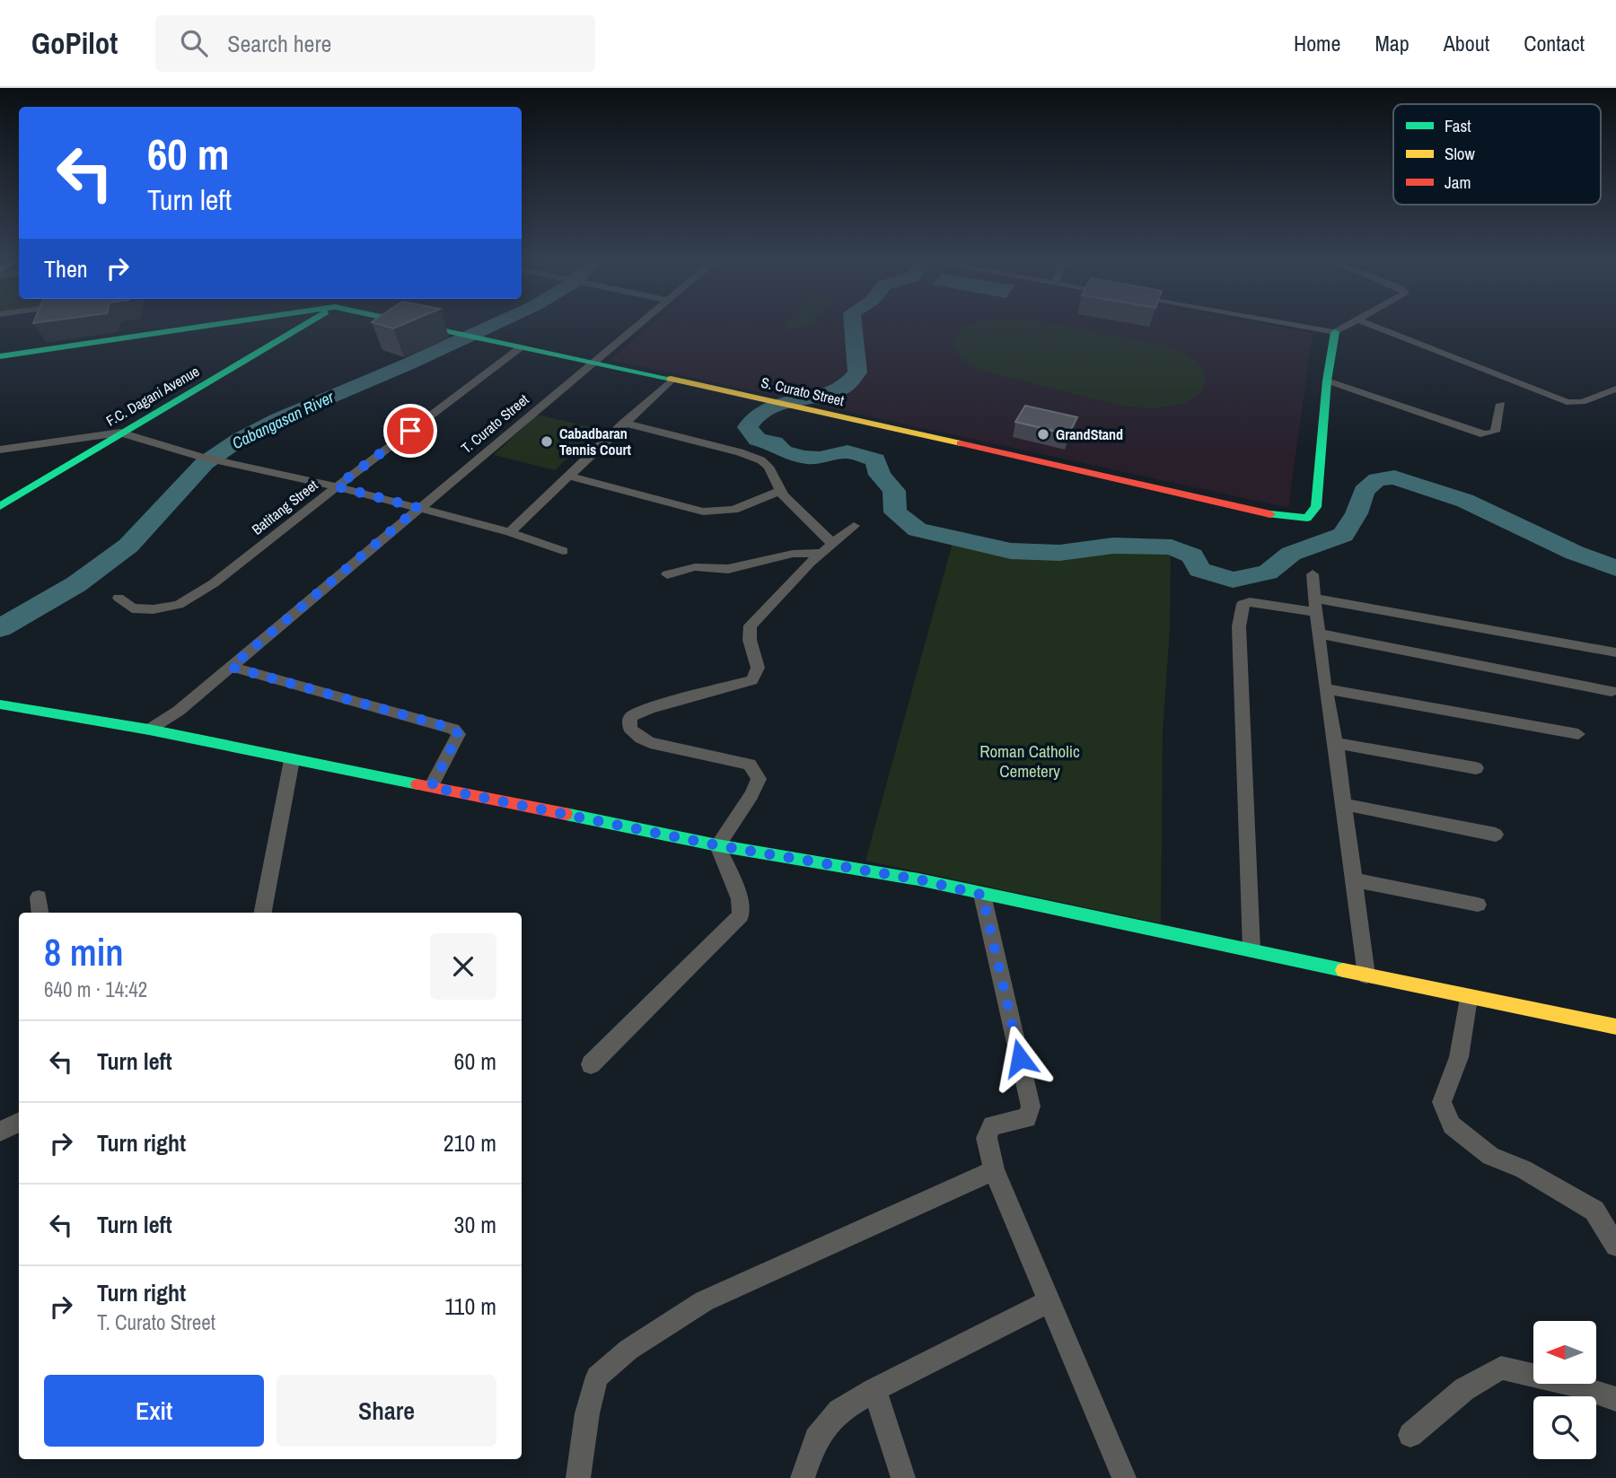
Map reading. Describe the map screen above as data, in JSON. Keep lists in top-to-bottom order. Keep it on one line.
{"streets":{"street":["S. Curato Street","F.C. Dagani Avenue","T. Curato Street","Batitang Street"]},"crossings":[["S. Curato Street","T. Curato Street"],["S. Curato Street","Batitang Street"]],"water":["Cabangasan River"],"parks":["Roman Catholic Cemetery"],"places":["GrandStand","Cabadbaran Tennis Court"],"legend":["Fast","Slow","Jam"],"north":"left","page":{"header":"GoPilot","search":"Search here","nav":["Home","Map","About","Contact"],"turn":["60 m","Turn left"],"then":"Then","heading":["8 min","640 m · 14:42"],"list":[{"name":"Turn left","value":"60 m"},{"name":"Turn right","value":"210 m"},{"name":"Turn left","value":"30 m"},{"name":"Turn right","note":"T. Curato Street","value":"110 m"}],"buttons":["Exit","Share"]}}
